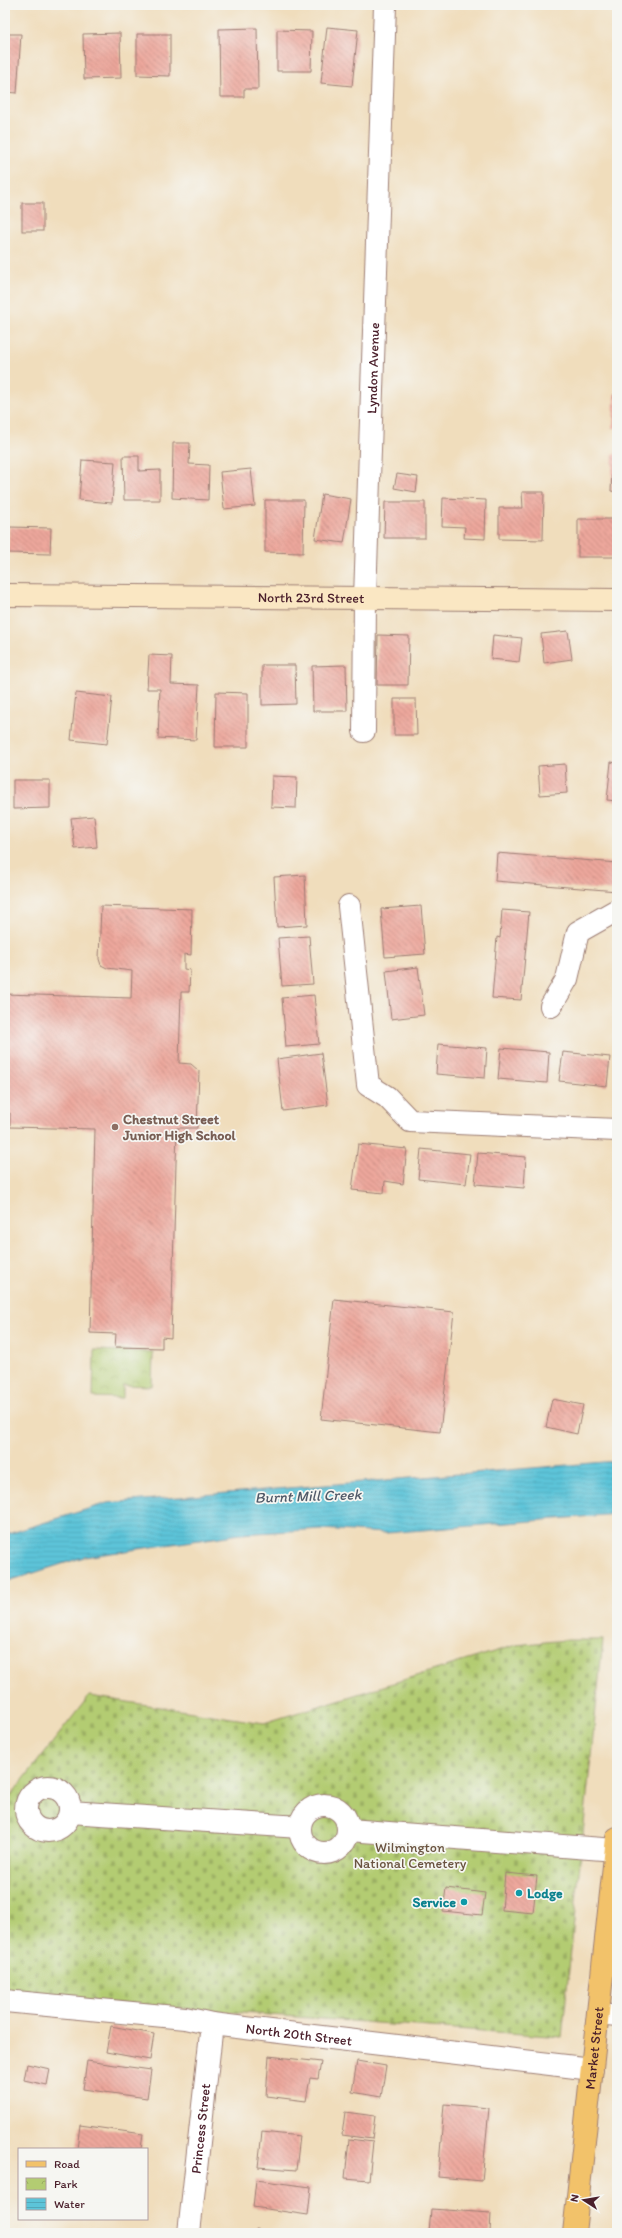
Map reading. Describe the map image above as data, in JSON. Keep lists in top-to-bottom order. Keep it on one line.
{"streets":{"main road":["North 23rd Street","Market Street"],"street":["Lyndon Avenue","North 20th Street","Princess Street"]},"crossings":[["Lyndon Avenue","North 23rd Street"],["North 20th Street","Market Street"],["North 20th Street","Princess Street"]],"water":["Burnt Mill Creek"],"parks":["Wilmington National Cemetery"],"places":["Chestnut Street Junior High School","Lodge","Service"],"legend":["Road","Park","Water"],"north":"left"}
